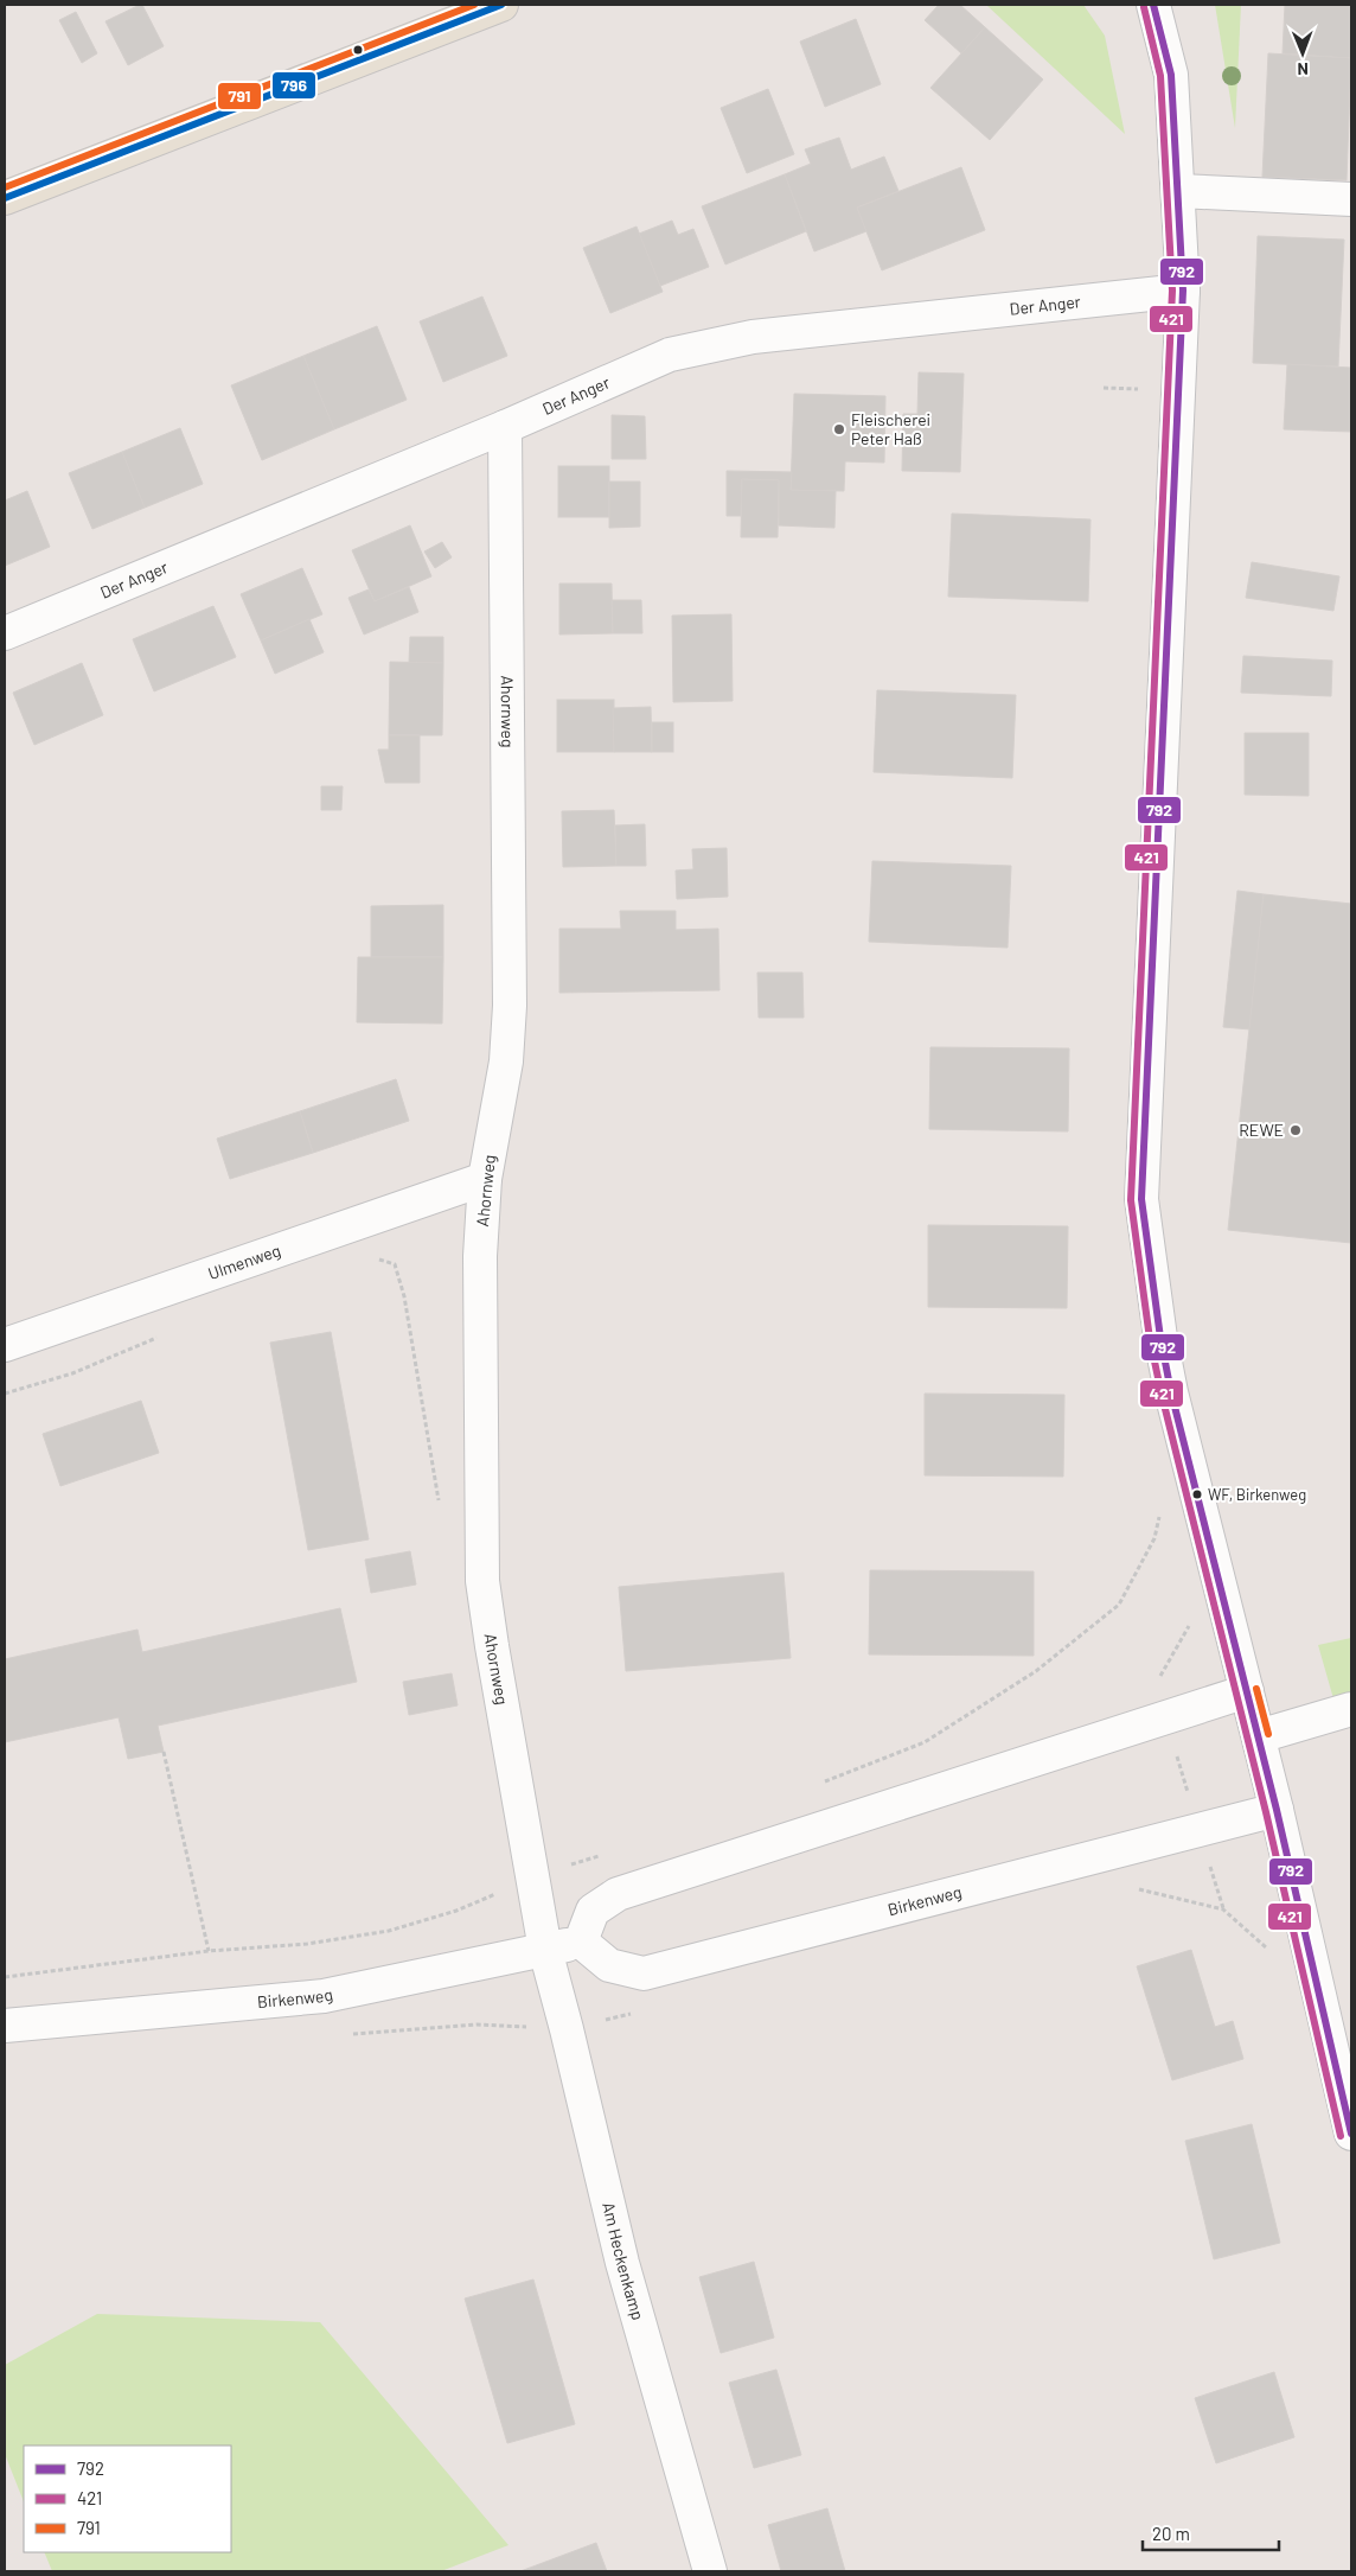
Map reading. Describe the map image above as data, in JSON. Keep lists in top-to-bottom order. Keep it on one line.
{"streets":{"street":["Der Anger","Ahornweg","Ulmenweg","Birkenweg","Am Heckenkamp"]},"crossings":[["Der Anger","Ahornweg"],["Ahornweg","Ulmenweg"],["Ahornweg","Birkenweg"],["Ahornweg","Am Heckenkamp"],["Birkenweg","Am Heckenkamp"]],"places":["Fleischerei Peter Haß","REWE","WF, Birkenweg"],"lines":["transit line 792","transit line 791","transit line 796","transit line 421"],"legend":["792","421","791"],"scale_bar":"20 m","north":"bottom"}
